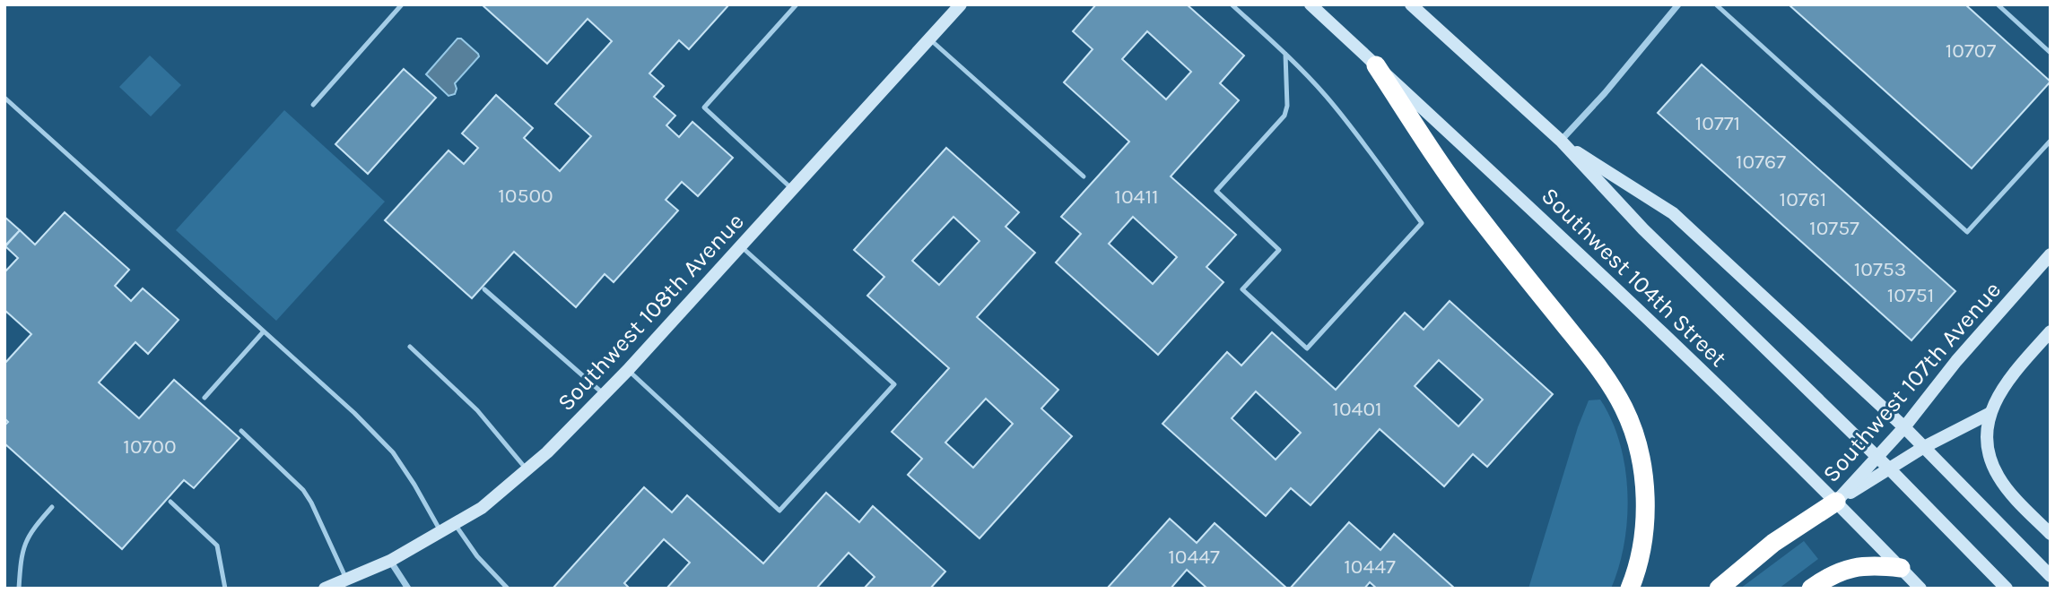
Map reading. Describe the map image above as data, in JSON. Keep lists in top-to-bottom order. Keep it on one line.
{"streets":{"main road":["Southwest 104th Street","Southwest 108th Avenue","Southwest 107th Avenue"]},"crossings":[["Southwest 104th Street","Southwest 107th Avenue"]],"house_numbers":["10707","10771","10767","10500","10411","10761","10757","10753","10751","10401","10700","10447","10447"]}
